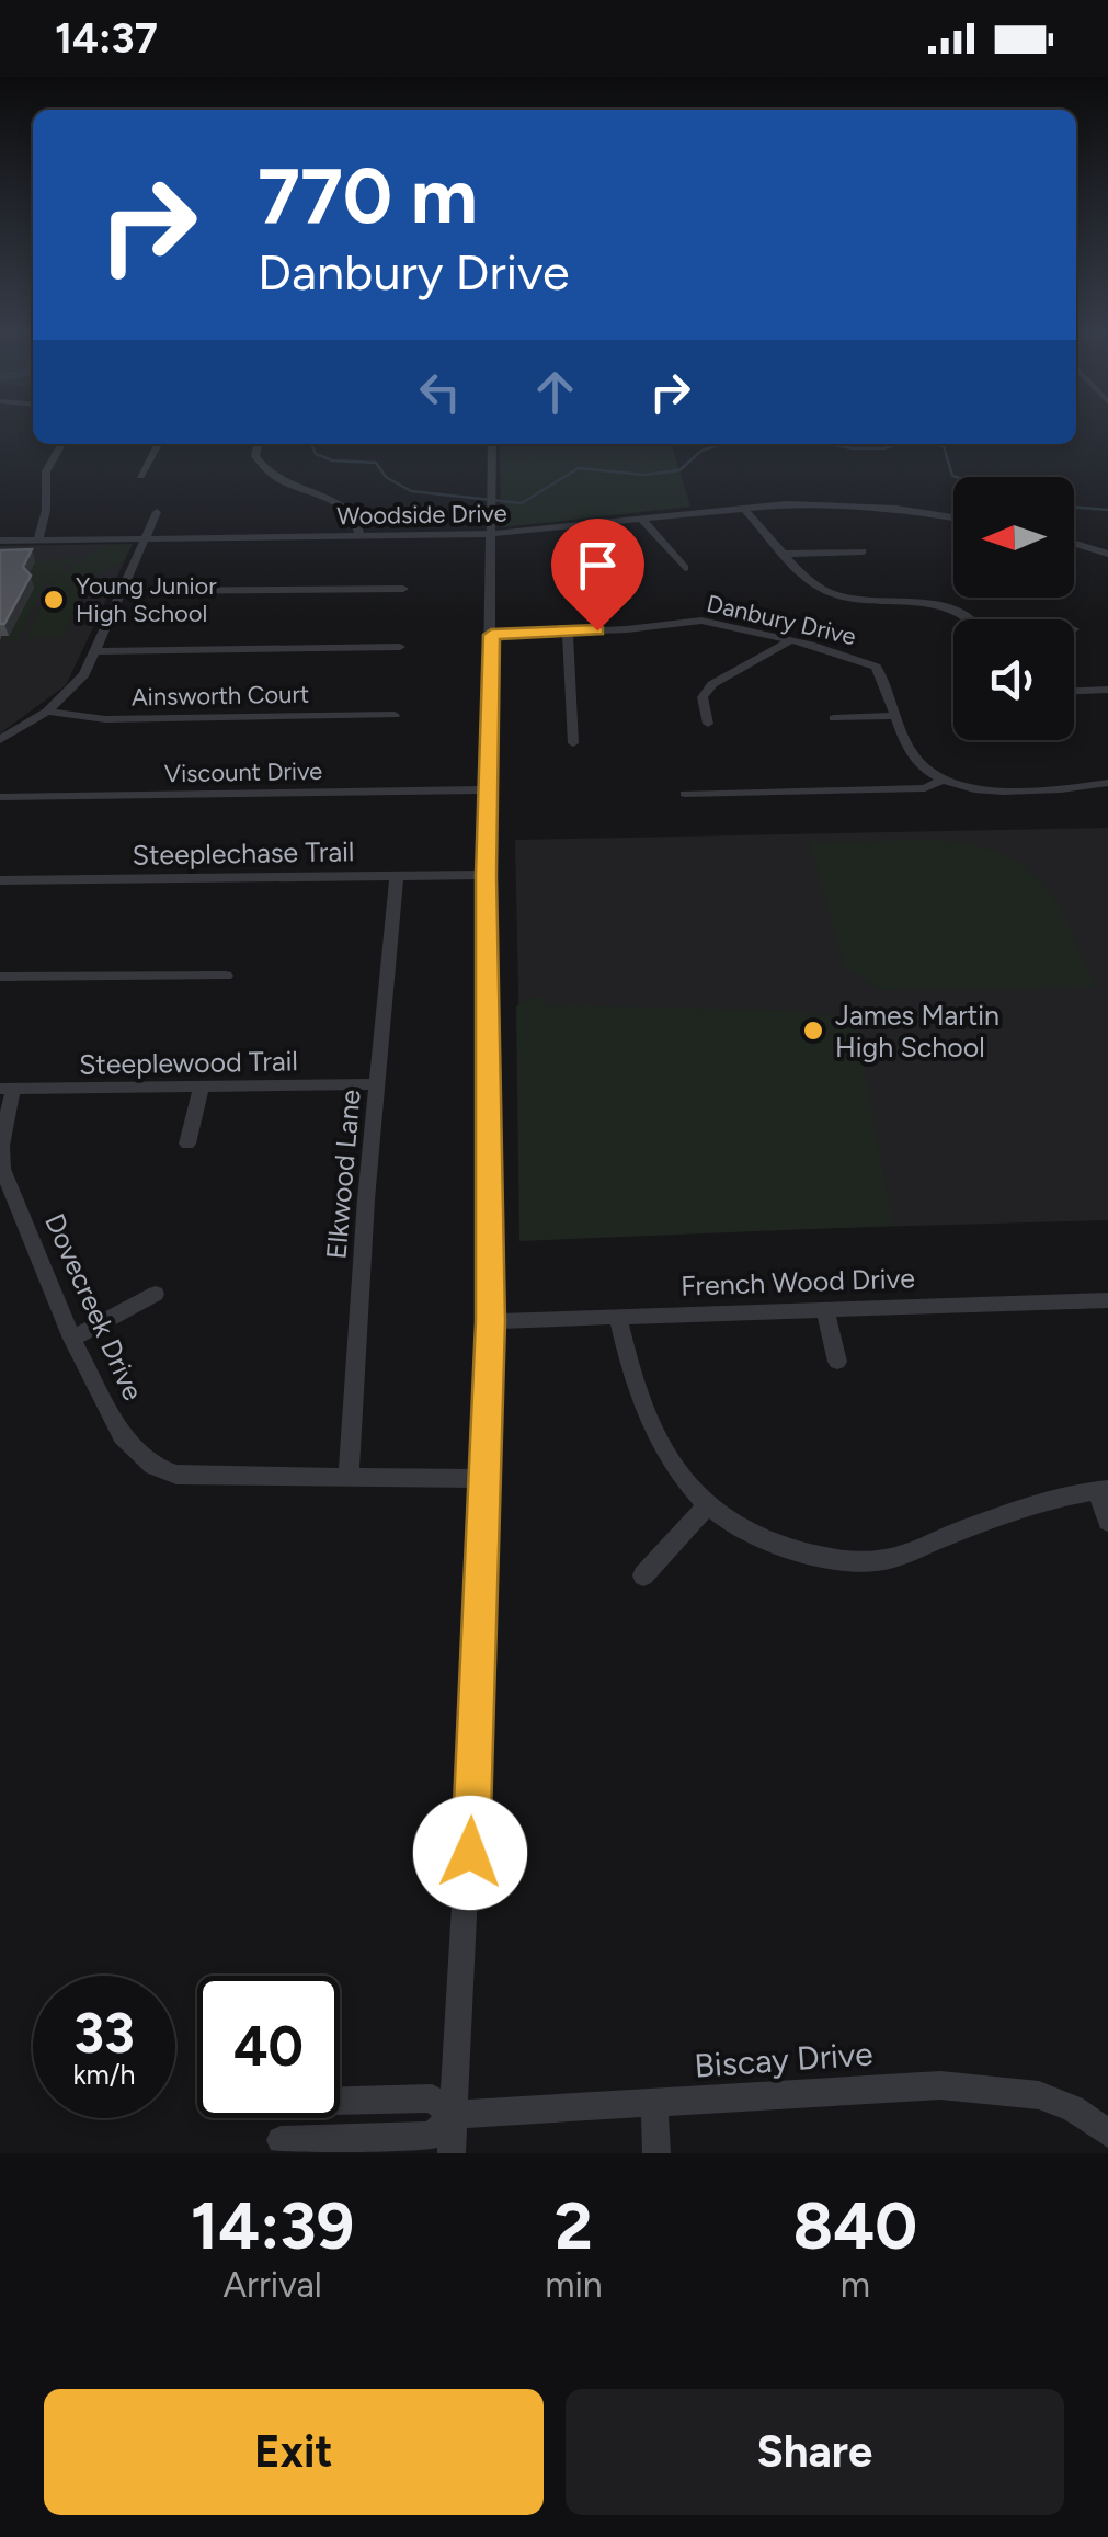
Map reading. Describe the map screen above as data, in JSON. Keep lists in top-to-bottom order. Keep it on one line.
{"streets":{"street":["Woodside Drive","Danbury Drive","Ainsworth Court","Viscount Drive","Steeplechase Trail","Steeplewood Trail","Elkwood Lane","French Wood Drive","Dovecreek Drive","Biscay Drive"]},"crossings":[["Steeplechase Trail","Elkwood Lane"],["Steeplewood Trail","Elkwood Lane"],["Steeplewood Trail","Dovecreek Drive"],["Elkwood Lane","Dovecreek Drive"]],"places":["Young Junior High School","James Martin High School"],"north":"left","page":{"status":"14:37","turn":["770 m","Danbury Drive"],"speed":"33 km/h","limit":"40","eta":["14:39","Arrival","2","min","840","m"],"buttons":["Exit","Share"]}}
